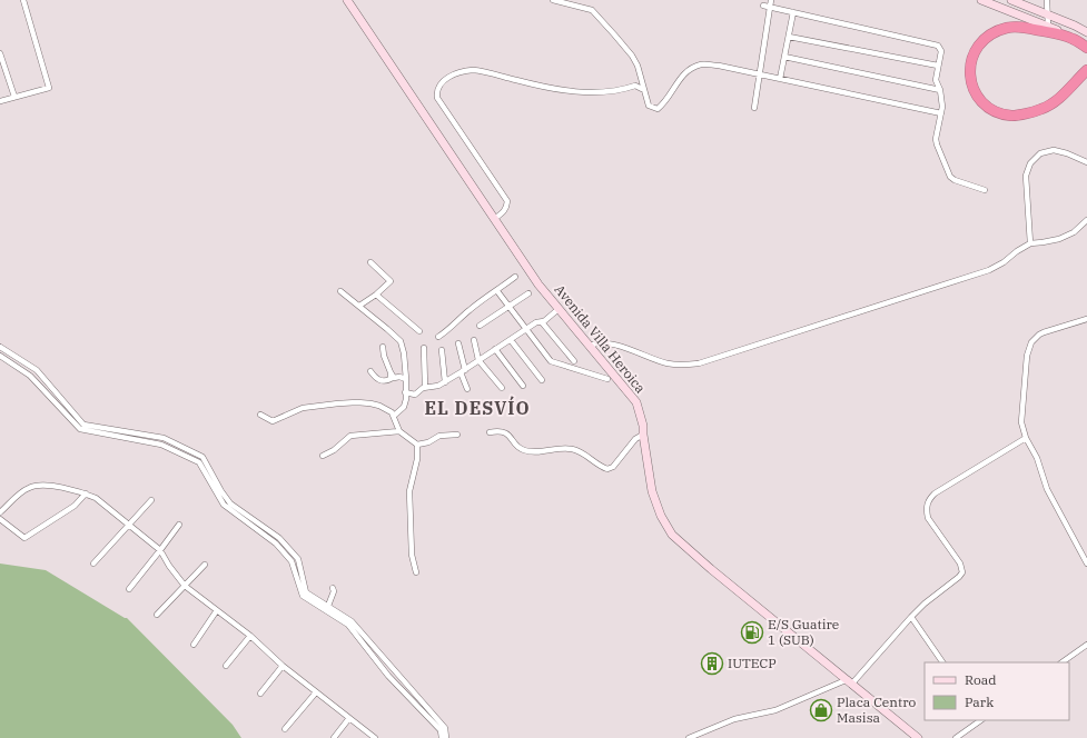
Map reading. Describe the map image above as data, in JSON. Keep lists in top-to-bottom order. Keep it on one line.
{"streets":{"main road":["Avenida Villa Heroica"]},"districts":["EL DESVÍO"],"places":{"fuel station":["E/S Guatire 1 (SUB)"],"building":["IUTECP"],"shop":["Placa Centro Masisa"]},"legend":["Road","Park"]}
